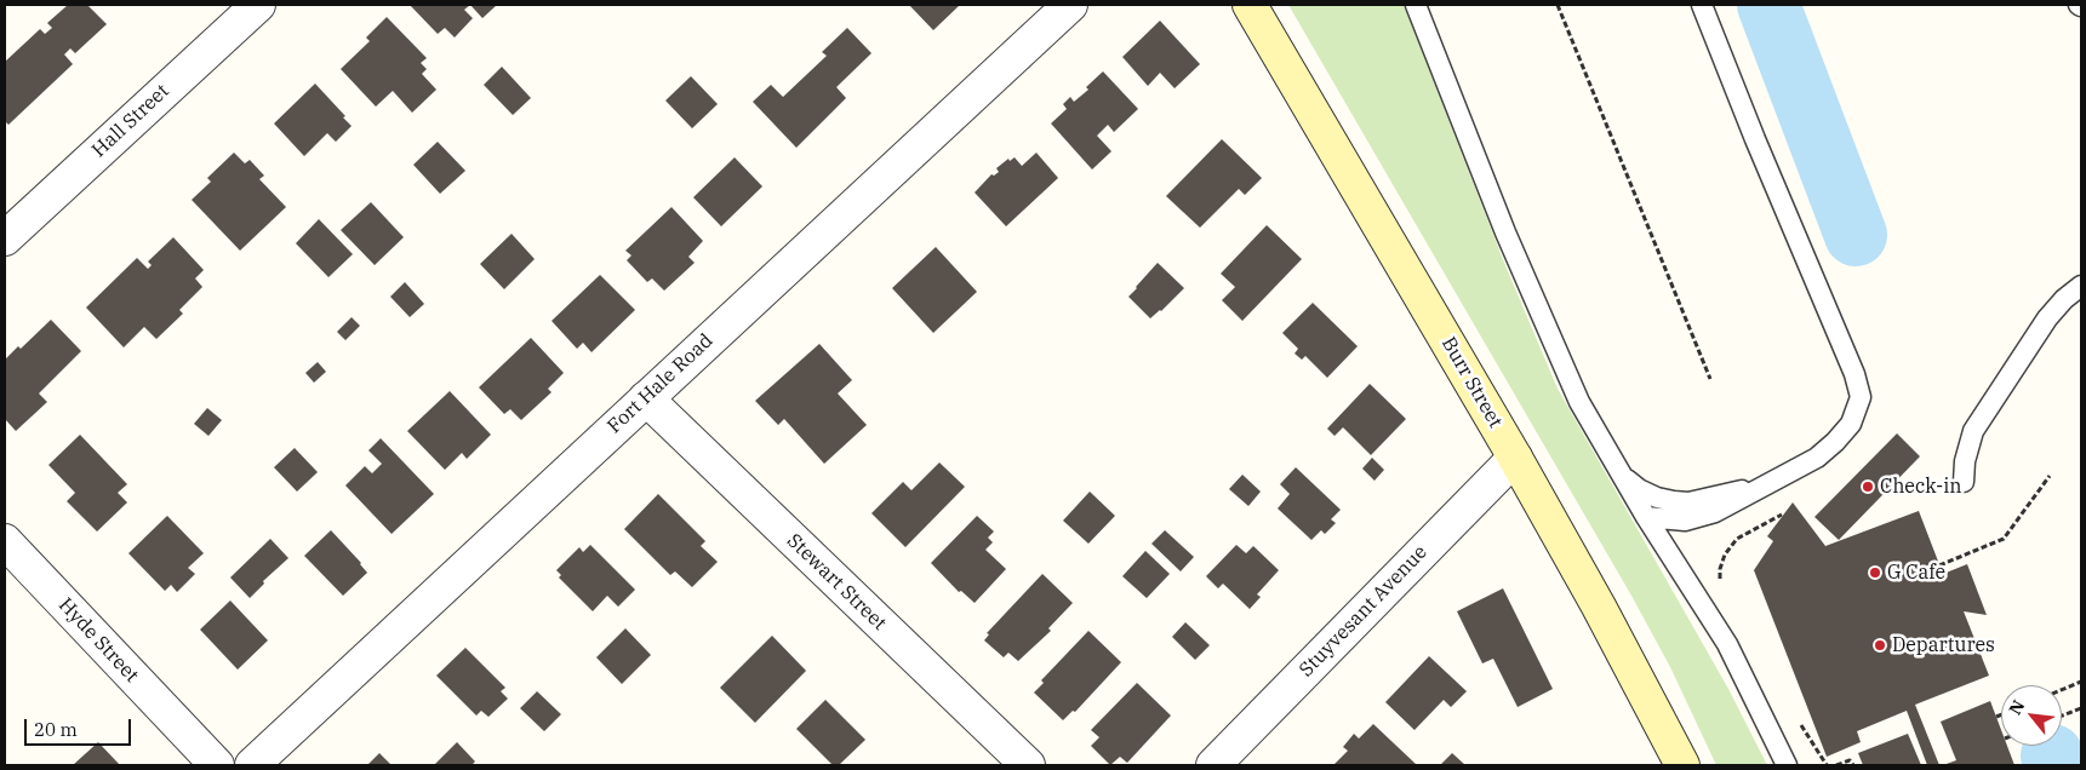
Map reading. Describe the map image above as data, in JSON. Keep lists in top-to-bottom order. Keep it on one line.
{"streets":{"main road":["Burr Street"],"street":["Hall Street","Fort Hale Road","Stewart Street","Stuyvesant Avenue","Hyde Street"]},"crossings":[["Burr Street","Stuyvesant Avenue"],["Fort Hale Road","Stewart Street"]],"places":["Check-in","G Cafe","Departures"],"scale_bar":"20 m","north":"top left"}
